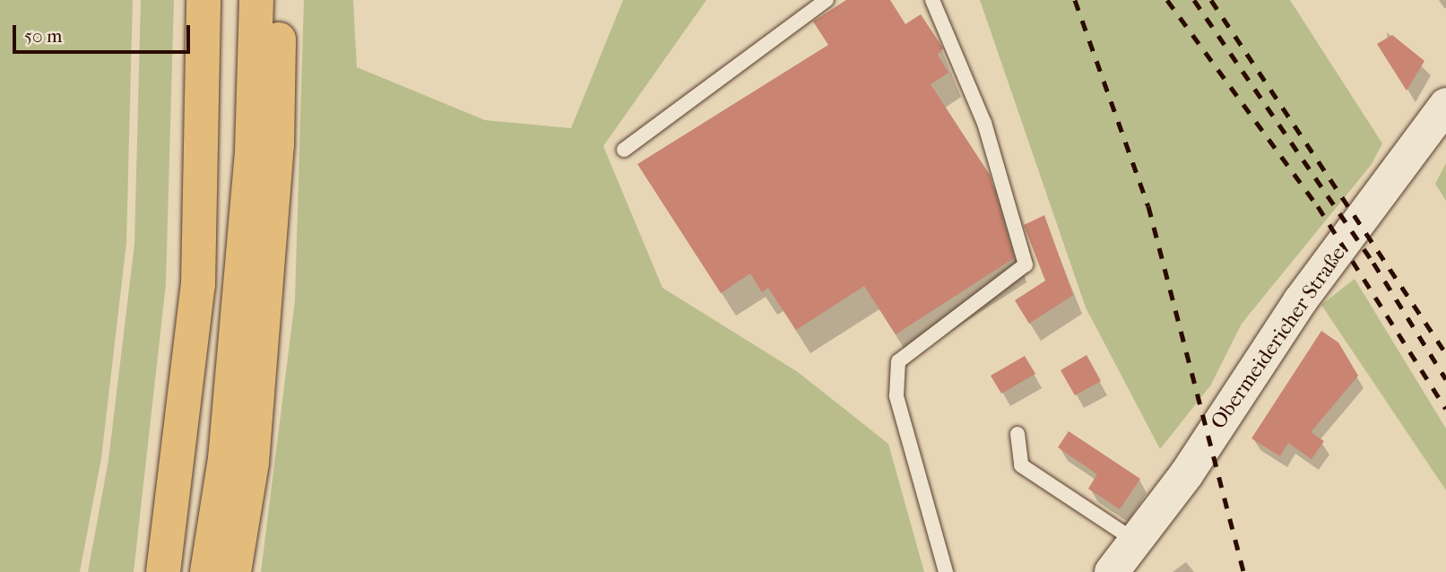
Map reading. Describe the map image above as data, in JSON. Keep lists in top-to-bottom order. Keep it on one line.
{"streets":{"main road":["Obermeidericher Straße"]},"scale_bar":"50 m"}
